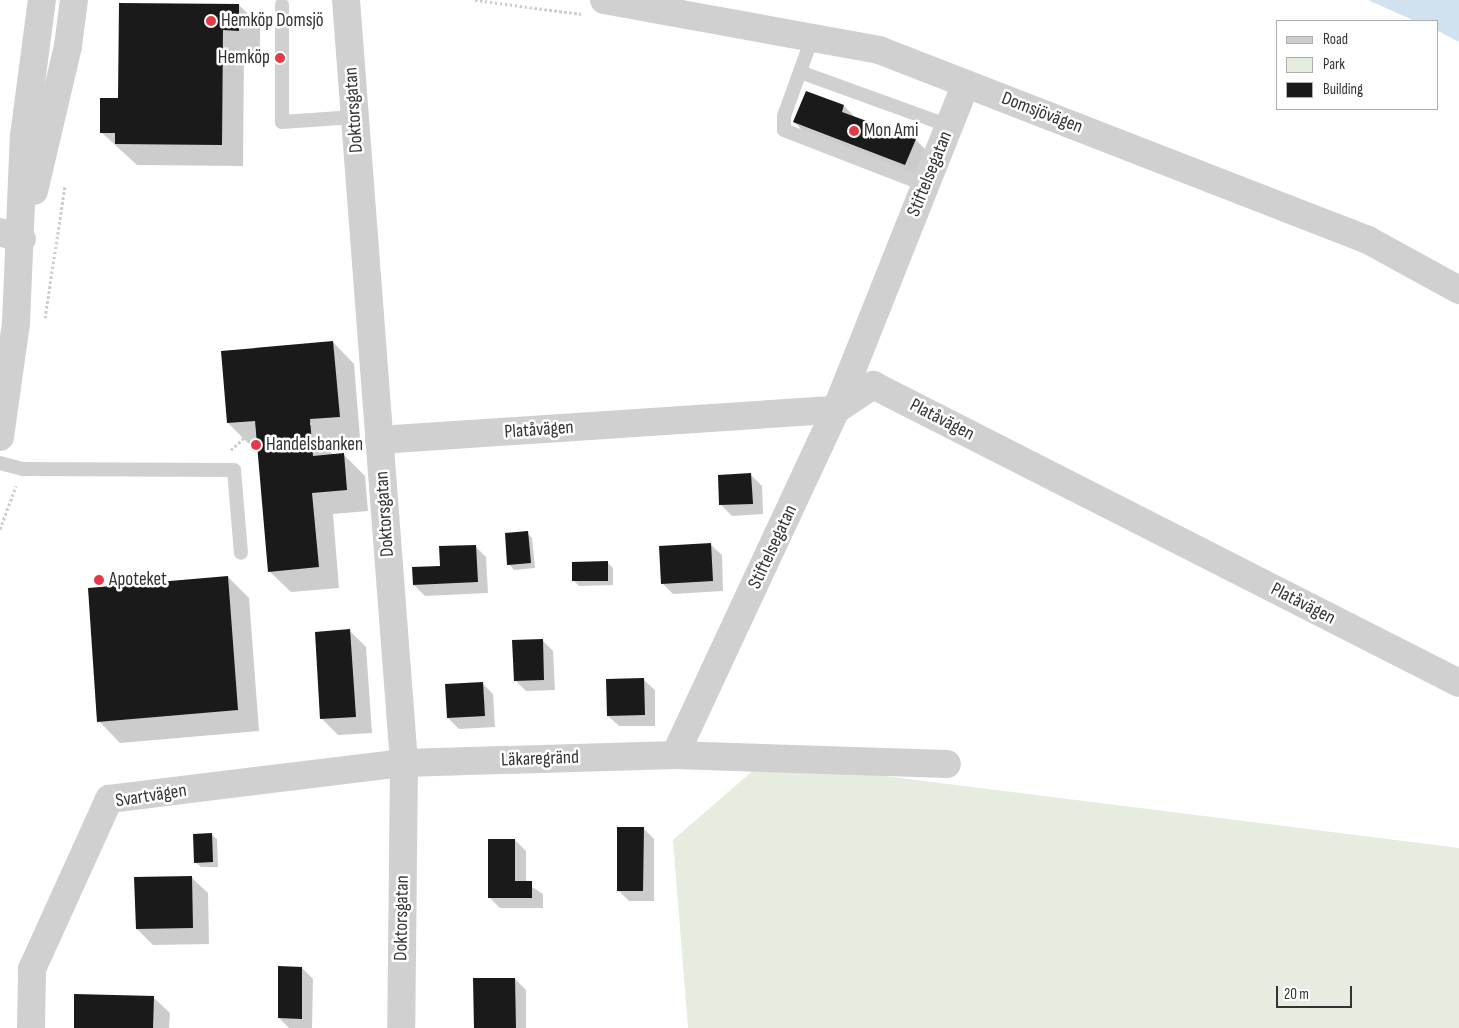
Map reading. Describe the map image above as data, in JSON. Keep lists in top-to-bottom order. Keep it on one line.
{"streets":{"street":["Doktorsgatan","Domsjövägen","Stiftelsegatan","Platåvägen","Läkaregränd","Svartvägen"]},"crossings":[["Doktorsgatan","Platåvägen"],["Doktorsgatan","Läkaregränd"],["Doktorsgatan","Svartvägen"],["Domsjövägen","Stiftelsegatan"],["Stiftelsegatan","Platåvägen"],["Stiftelsegatan","Läkaregränd"],["Läkaregränd","Svartvägen"]],"places":["Hemköp Domsjö","Hemköp","Mon Ami","Handelsbanken","Apoteket"],"legend":["Road","Park","Building"],"scale_bar":"20 m"}
